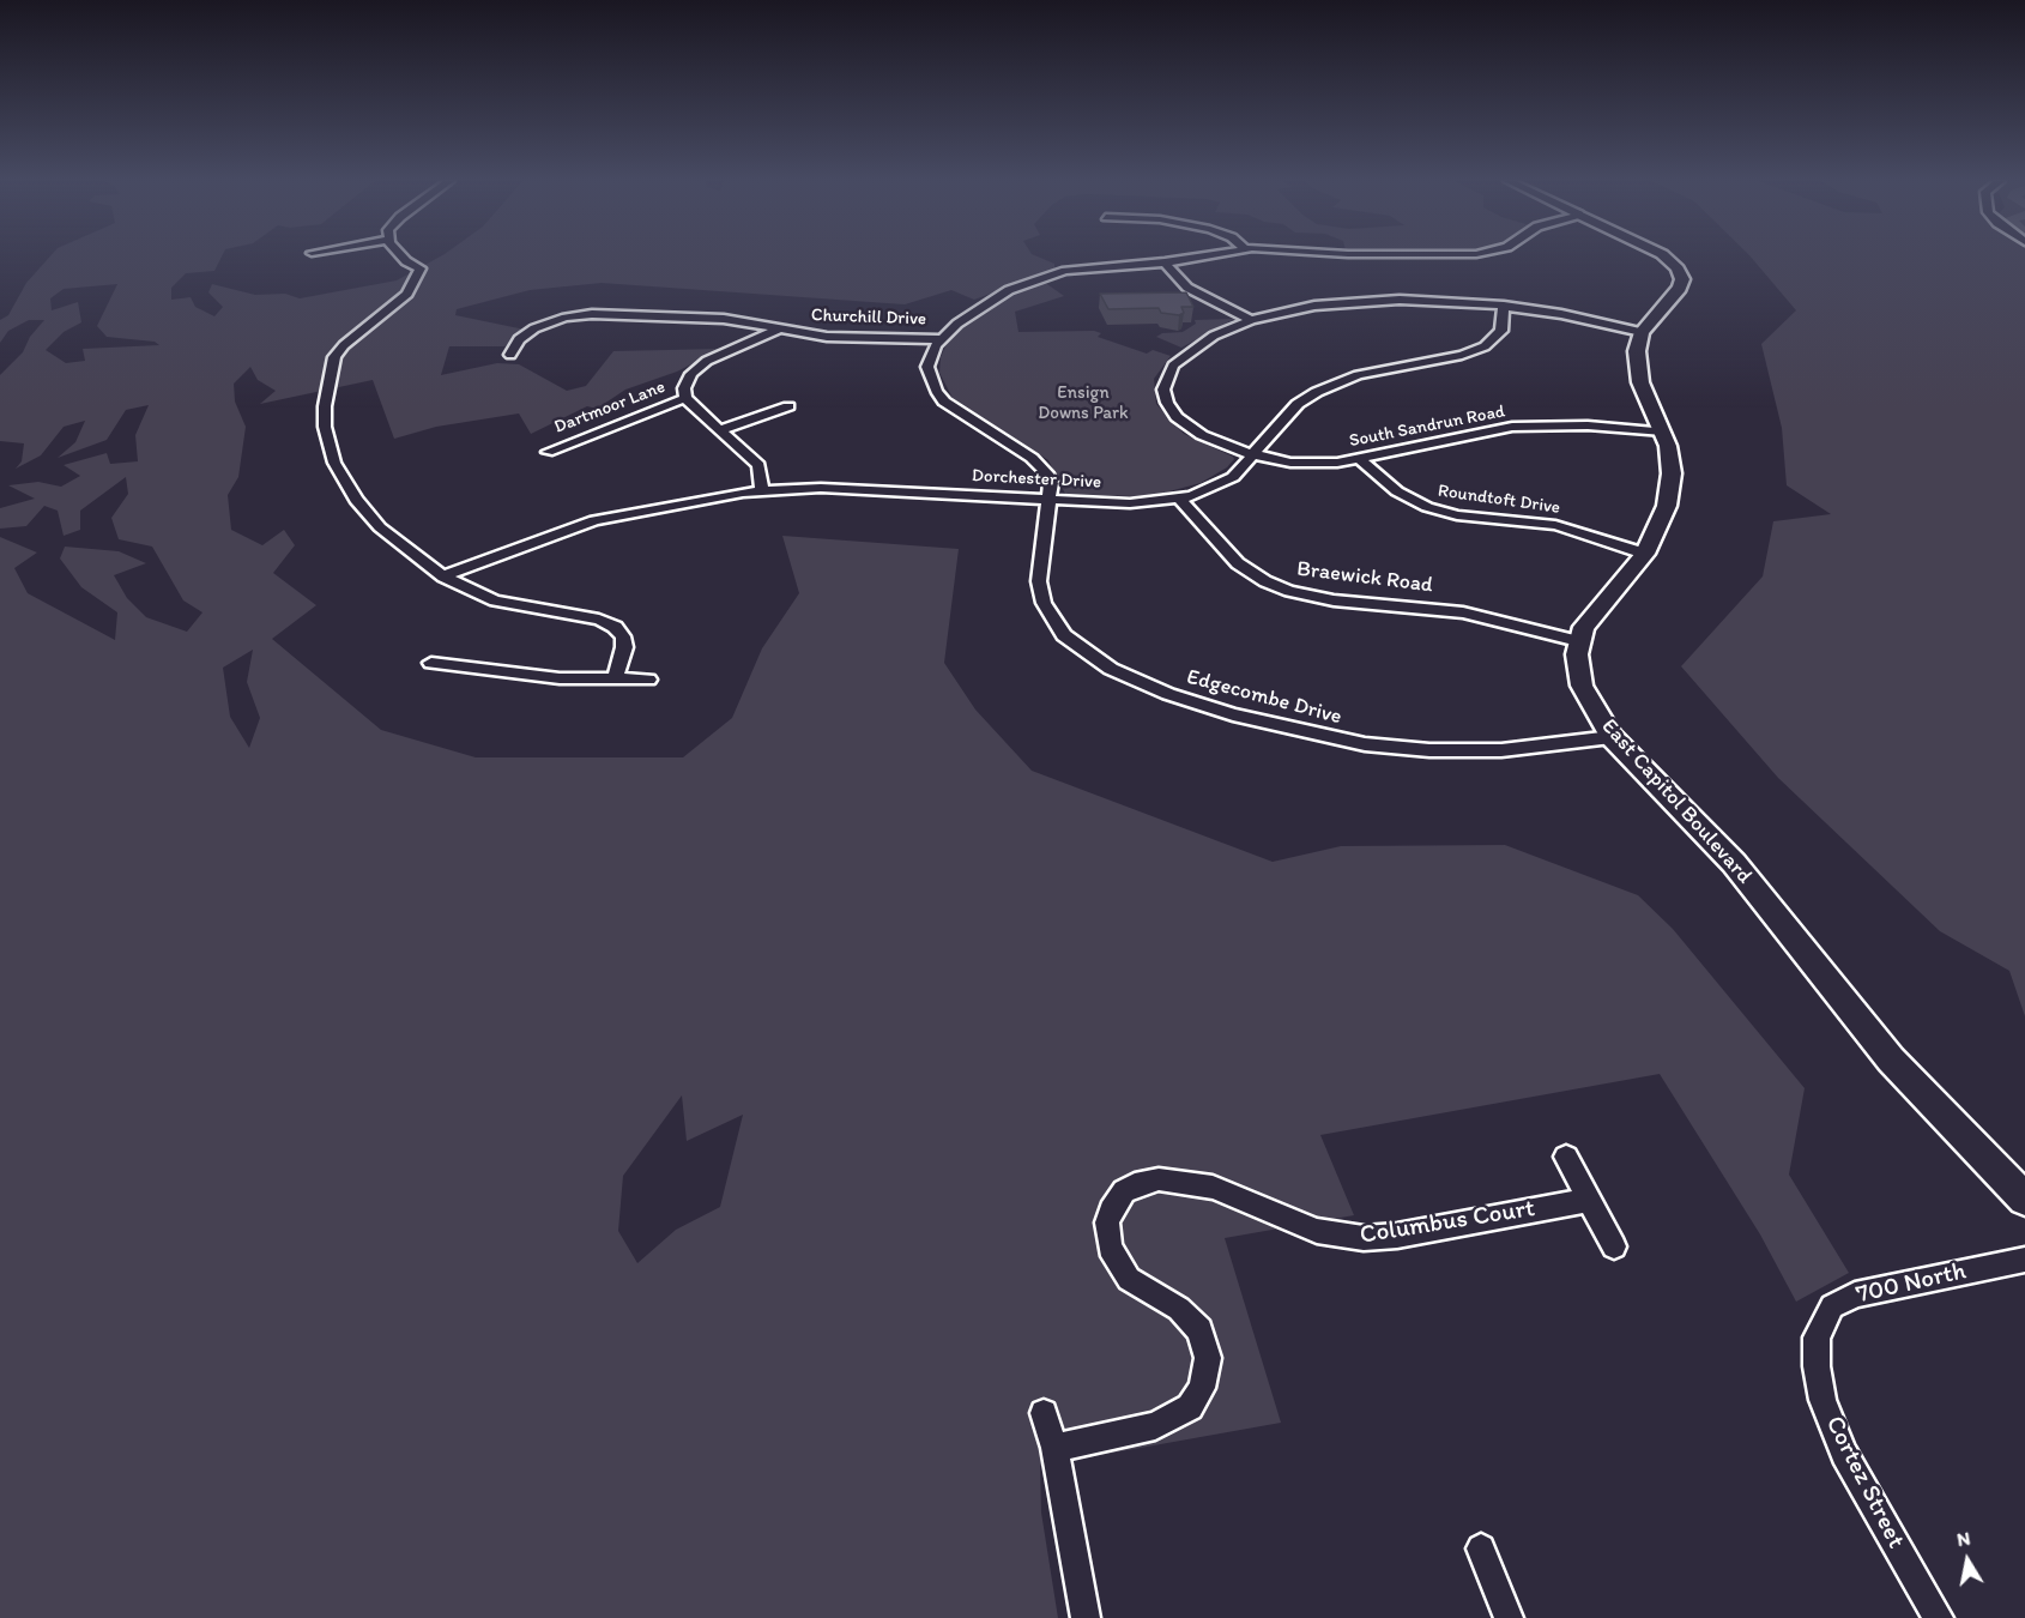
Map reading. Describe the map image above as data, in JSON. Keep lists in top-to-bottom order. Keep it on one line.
{"streets":{"street":["Churchill Drive","Dartmoor Lane","South Sandrun Road","Dorchester Drive","Roundtoft Drive","Braewick Road","Edgecombe Drive","East Capitol Boulevard","Columbus Court","700 North","Cortez Street"]},"crossings":[["South Sandrun Road","Dorchester Drive"],["South Sandrun Road","Roundtoft Drive"],["Dorchester Drive","Braewick Road"],["Dorchester Drive","Edgecombe Drive"],["Braewick Road","East Capitol Boulevard"],["Edgecombe Drive","East Capitol Boulevard"],["700 North","Cortez Street"]],"parks":["Ensign Downs Park"],"north":"top"}
